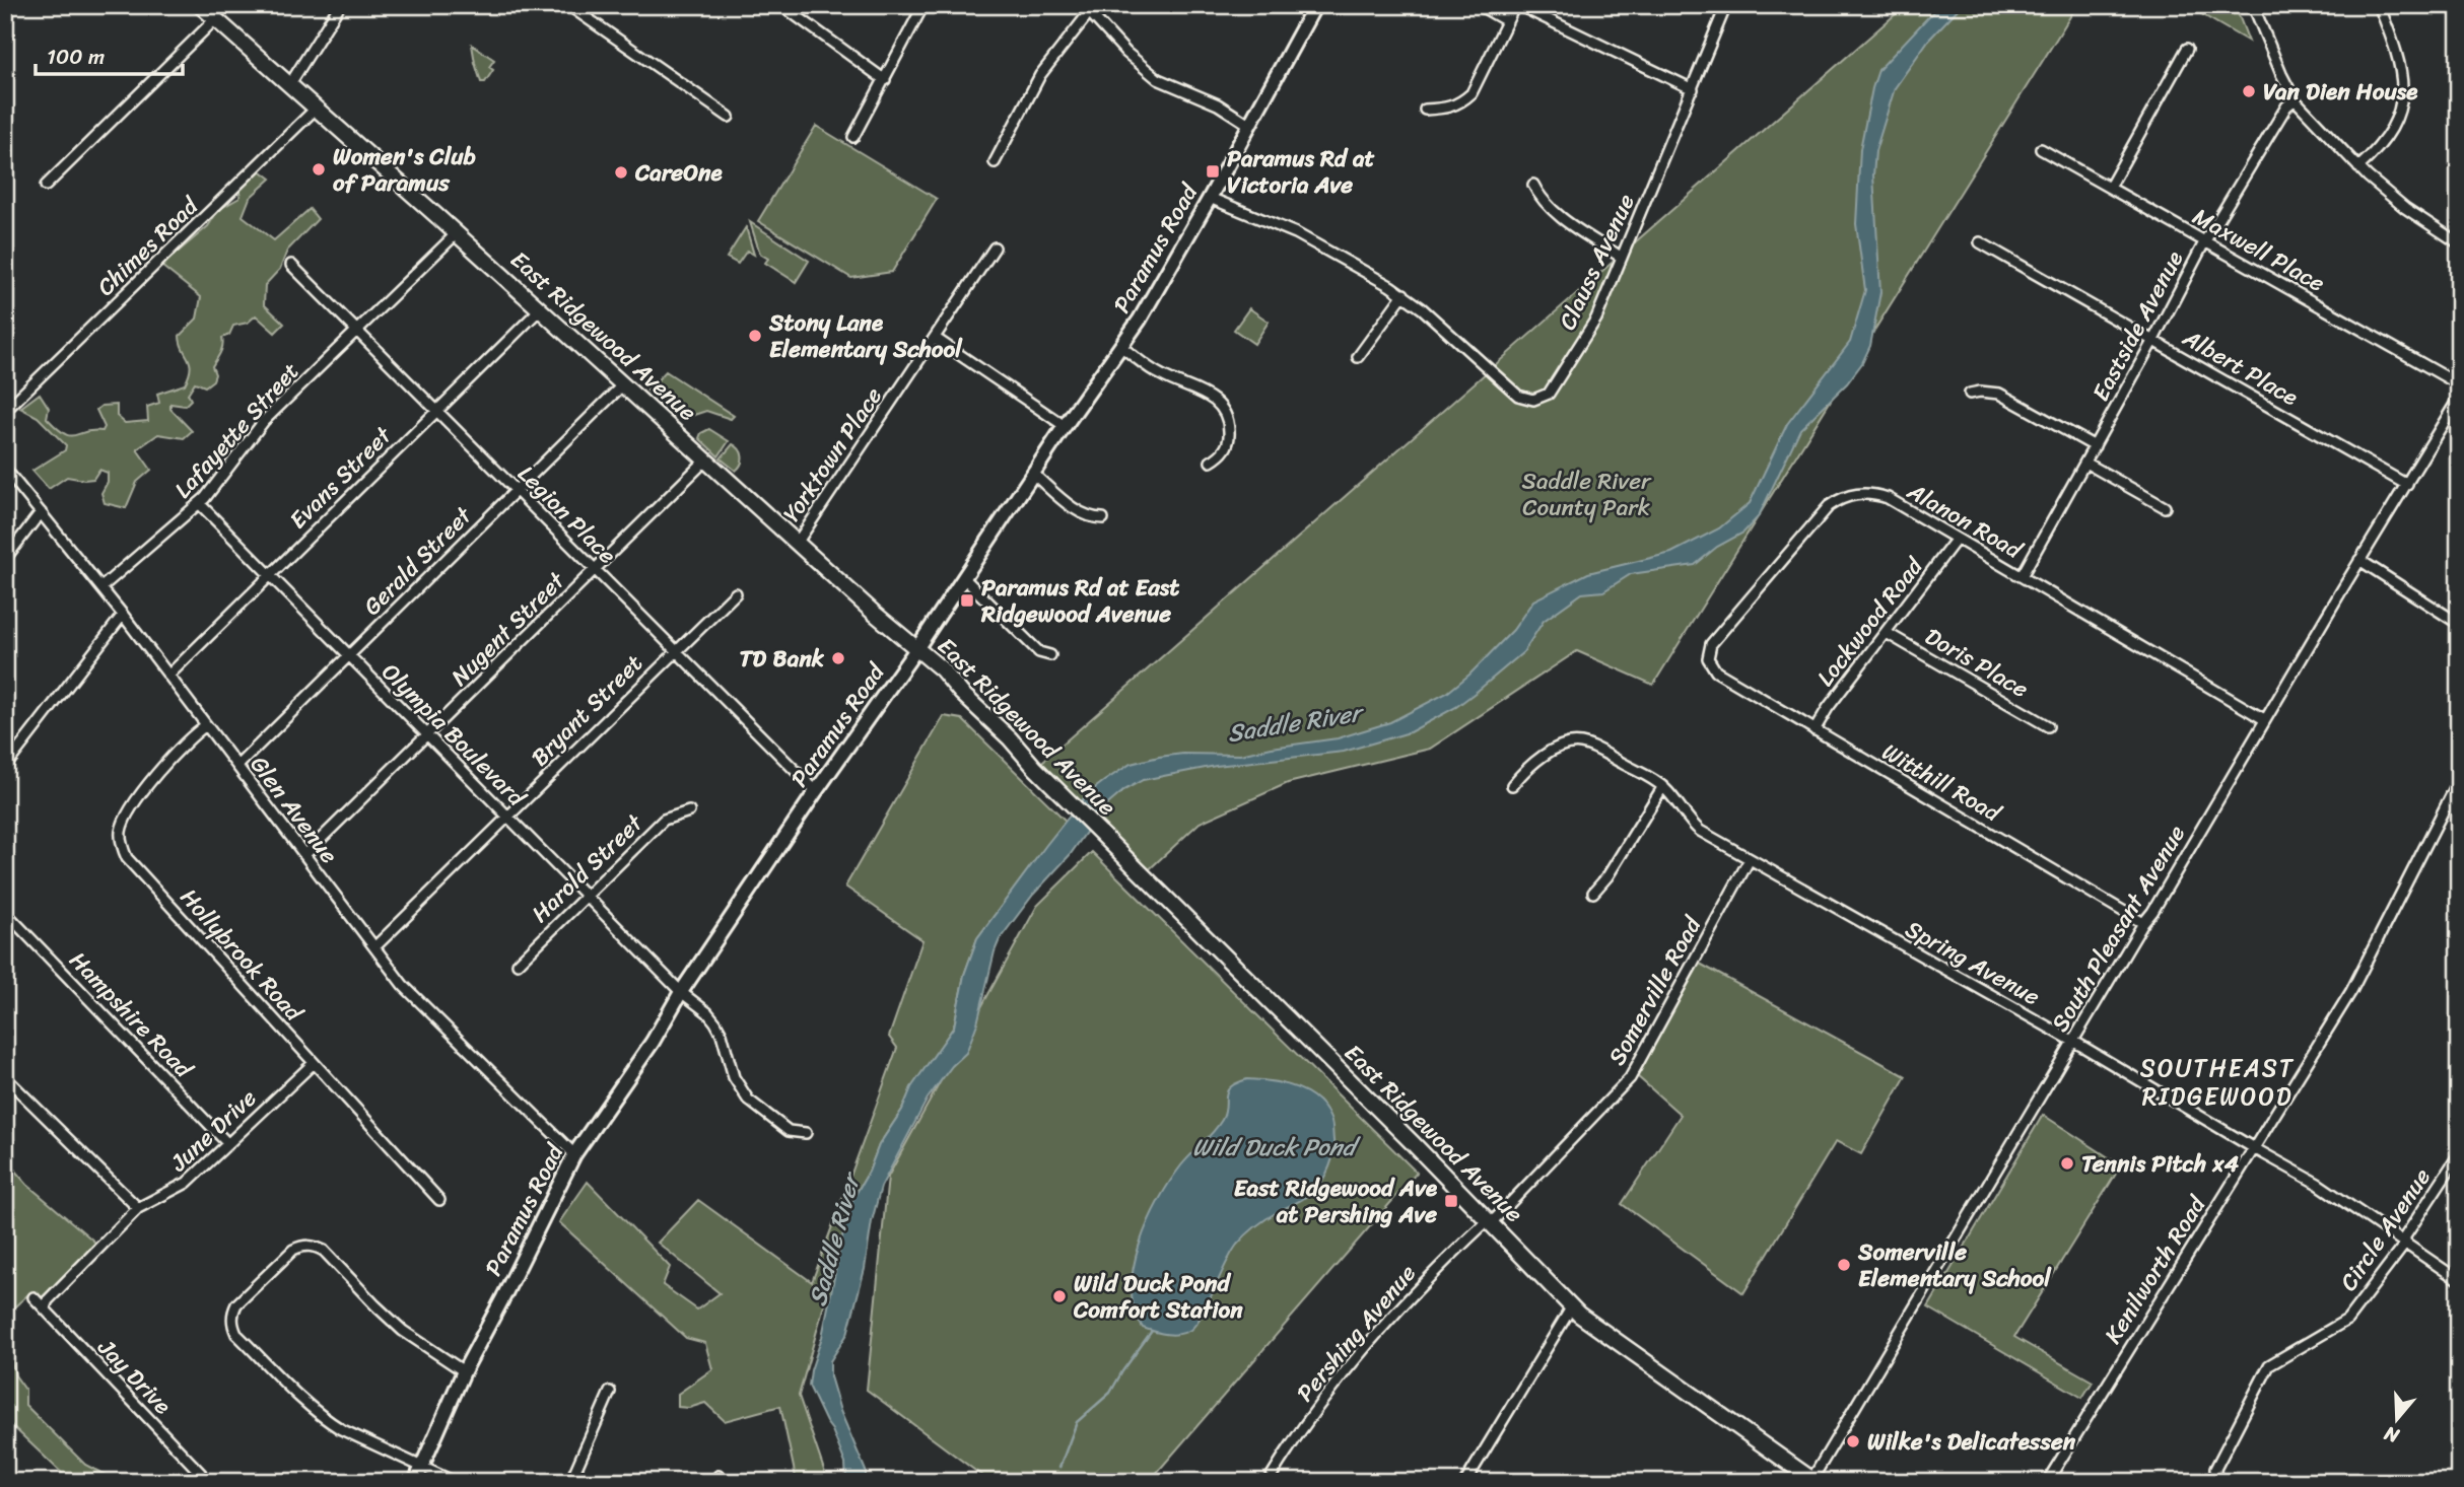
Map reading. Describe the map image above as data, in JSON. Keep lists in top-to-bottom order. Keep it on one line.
{"streets":{"main road":["Paramus Road","East Ridgewood Avenue"],"street":["Chimes Road","Maxwell Place","Clauss Avenue","Eastside Avenue","Albert Place","Lafayette Street","Yorktown Place","Evans Street","Legion Place","Alanon Road","Gerald Street","Lockwood Road","Nugent Street","Doris Place","Bryant Street","Olympia Boulevard","Witthill Road","Glen Avenue","Harold Street","South Pleasant Avenue","Hollybrook Road","Spring Avenue","Somerville Road","Hampshire Road","June Drive","Circle Avenue","Kenilworth Road","Pershing Avenue","Jay Drive"]},"crossings":[["Chimes Road","East Ridgewood Avenue"],["Paramus Road","Clauss Avenue"],["Paramus Road","East Ridgewood Avenue"],["Paramus Road","Legion Place"],["Paramus Road","Olympia Boulevard"],["Paramus Road","Glen Avenue"],["Maxwell Place","Eastside Avenue"],["Eastside Avenue","Albert Place"],["Eastside Avenue","Alanon Road"],["East Ridgewood Avenue","Lafayette Street"],["East Ridgewood Avenue","Yorktown Place"],["East Ridgewood Avenue","Evans Street"],["East Ridgewood Avenue","Gerald Street"],["East Ridgewood Avenue","Nugent Street"],["East Ridgewood Avenue","South Pleasant Avenue"],["East Ridgewood Avenue","Somerville Road"],["East Ridgewood Avenue","Pershing Avenue"],["Albert Place","South Pleasant Avenue"],["Lafayette Street","Legion Place"],["Lafayette Street","Olympia Boulevard"],["Lafayette Street","Glen Avenue"],["Evans Street","Legion Place"],["Evans Street","Olympia Boulevard"],["Evans Street","Glen Avenue"],["Legion Place","Gerald Street"],["Legion Place","Nugent Street"],["Legion Place","Bryant Street"],["Alanon Road","Lockwood Road"],["Alanon Road","Witthill Road"],["Alanon Road","South Pleasant Avenue"],["Gerald Street","Olympia Boulevard"],["Gerald Street","Glen Avenue"],["Lockwood Road","Doris Place"],["Lockwood Road","Witthill Road"],["Nugent Street","Olympia Boulevard"],["Nugent Street","Glen Avenue"],["Bryant Street","Olympia Boulevard"],["Bryant Street","Glen Avenue"],["Olympia Boulevard","Harold Street"],["Witthill Road","South Pleasant Avenue"],["Glen Avenue","Hollybrook Road"],["South Pleasant Avenue","Spring Avenue"],["Hollybrook Road","June Drive"],["Spring Avenue","Somerville Road"],["Spring Avenue","Circle Avenue"],["Spring Avenue","Kenilworth Road"],["Somerville Road","Pershing Avenue"],["Hampshire Road","June Drive"],["June Drive","Jay Drive"]],"districts":["SOUTHEAST RIDGEWOOD"],"water":["Saddle River","Wild Duck Pond"],"parks":["Saddle River County Park"],"places":{"other":["Van Dien House","Women's Club of Paramus","CareOne","Stony Lane Elementary School","TD Bank","Tennis Pitch x4","Somerville Elementary School","Wild Duck Pond Comfort Station","Wilke's Delicatessen"],"transit":["Paramus Rd at Victoria Ave","Paramus Rd at East Ridgewood Avenue","East Ridgewood Ave at Pershing Ave"]},"scale_bar":"100 m","north":"bottom"}
